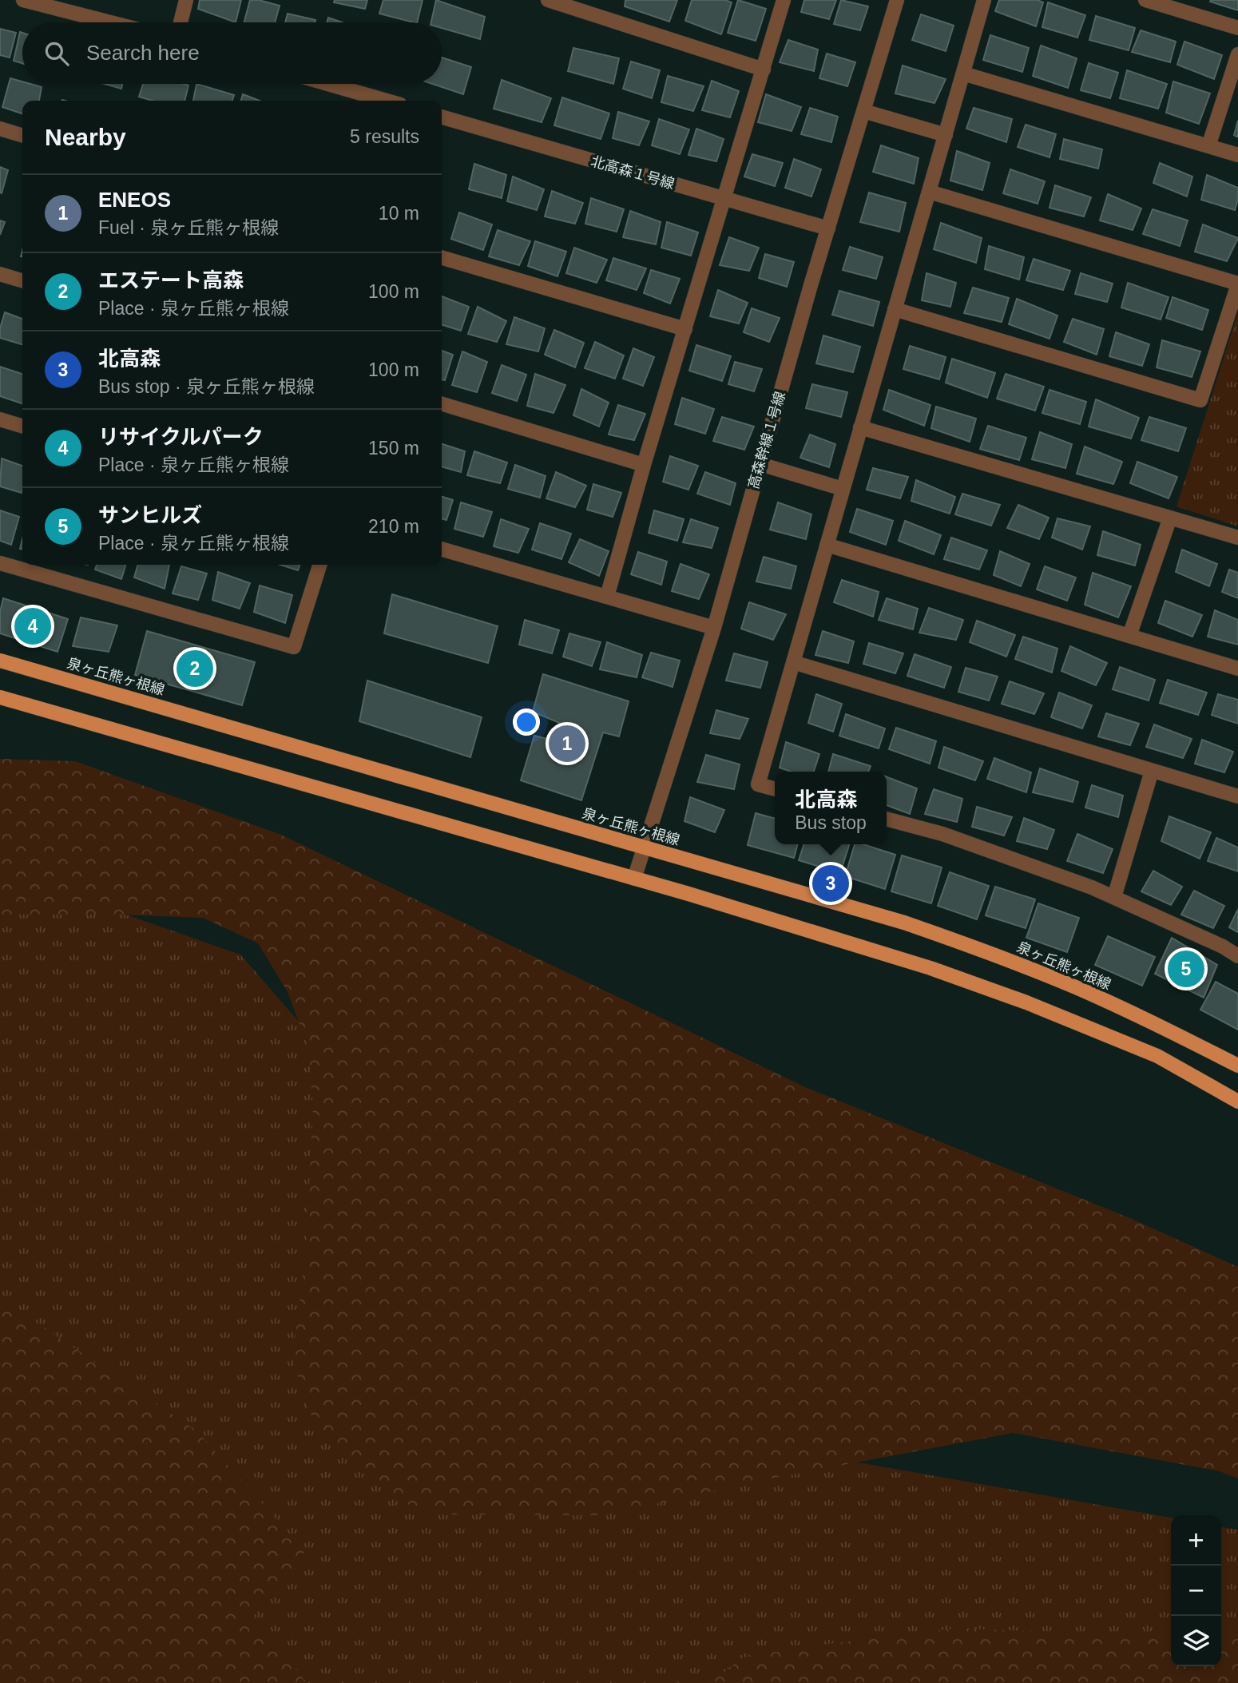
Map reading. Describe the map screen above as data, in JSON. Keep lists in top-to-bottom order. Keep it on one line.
{"streets":{"main road":["泉ヶ丘熊ヶ根線"],"street":["北高森１号線","高森幹線１号線"]},"crossings":[["北高森１号線","高森幹線１号線"],["高森幹線１号線","泉ヶ丘熊ヶ根線"]],"page":{"search":"Search here","heading":["Nearby","5 results"],"list":[{"mark":"1","name":"ENEOS","note":"Fuel · 泉ヶ丘熊ヶ根線","value":"10 m"},{"mark":"2","name":"エステート高森","note":"Place · 泉ヶ丘熊ヶ根線","value":"100 m"},{"mark":"3","name":"北高森","note":"Bus stop · 泉ヶ丘熊ヶ根線","value":"100 m"},{"mark":"4","name":"リサイクルパーク","note":"Place · 泉ヶ丘熊ヶ根線","value":"150 m"},{"mark":"5","name":"サンヒルズ","note":"Place · 泉ヶ丘熊ヶ根線","value":"210 m"}],"pins":["4","2","1","3","5"],"popup":["北高森","Bus stop"],"map_buttons":["+","−"]}}
